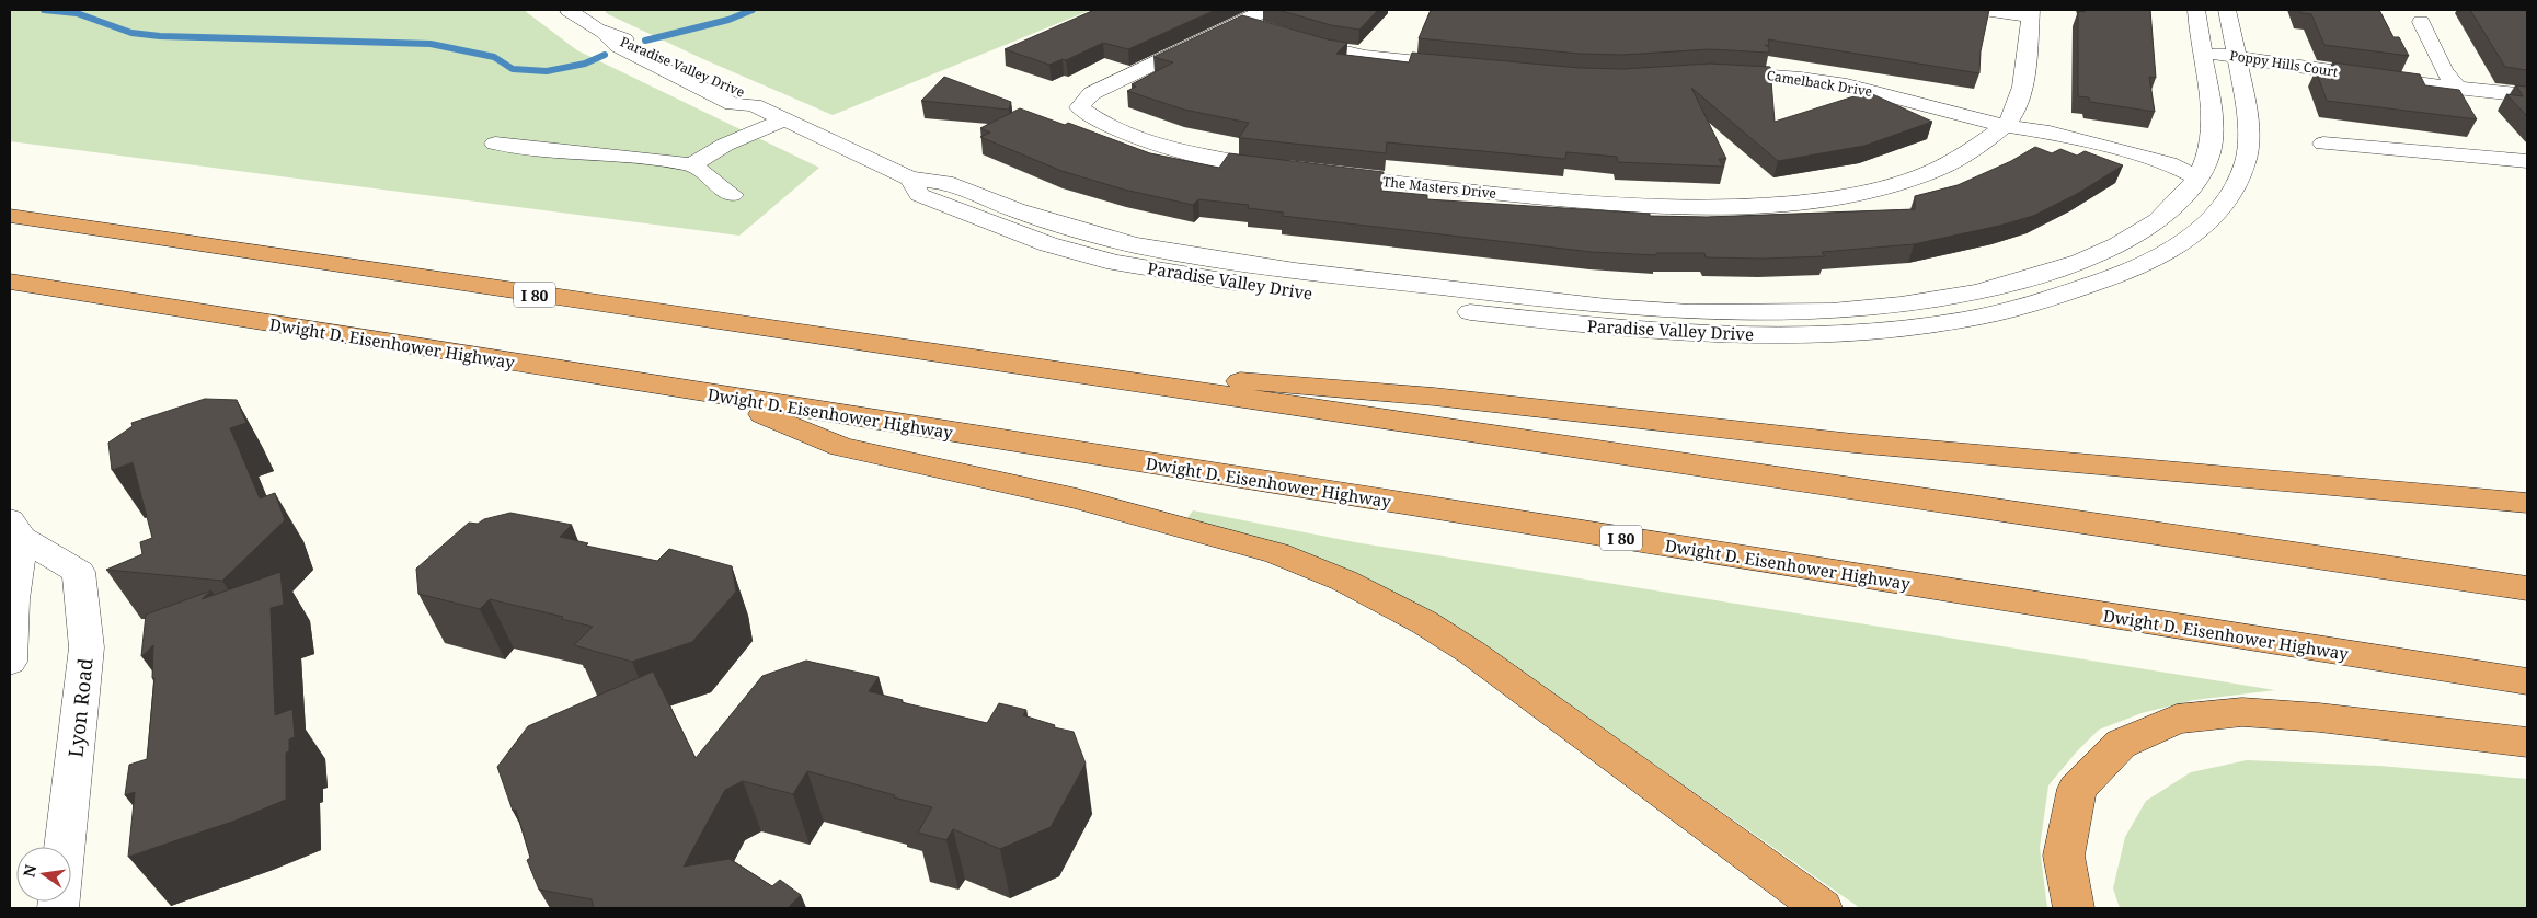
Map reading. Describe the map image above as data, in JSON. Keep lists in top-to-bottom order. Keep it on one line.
{"streets":{"highway":["I 80","Dwight D. Eisenhower Highway"],"street":["Poppy Hills Court","Paradise Valley Drive","Camelback Drive","The Masters Drive","Lyon Road"]},"crossings":[["Poppy Hills Court","Paradise Valley Drive"],["Paradise Valley Drive","Camelback Drive"],["Camelback Drive","The Masters Drive"]],"north":"left"}
